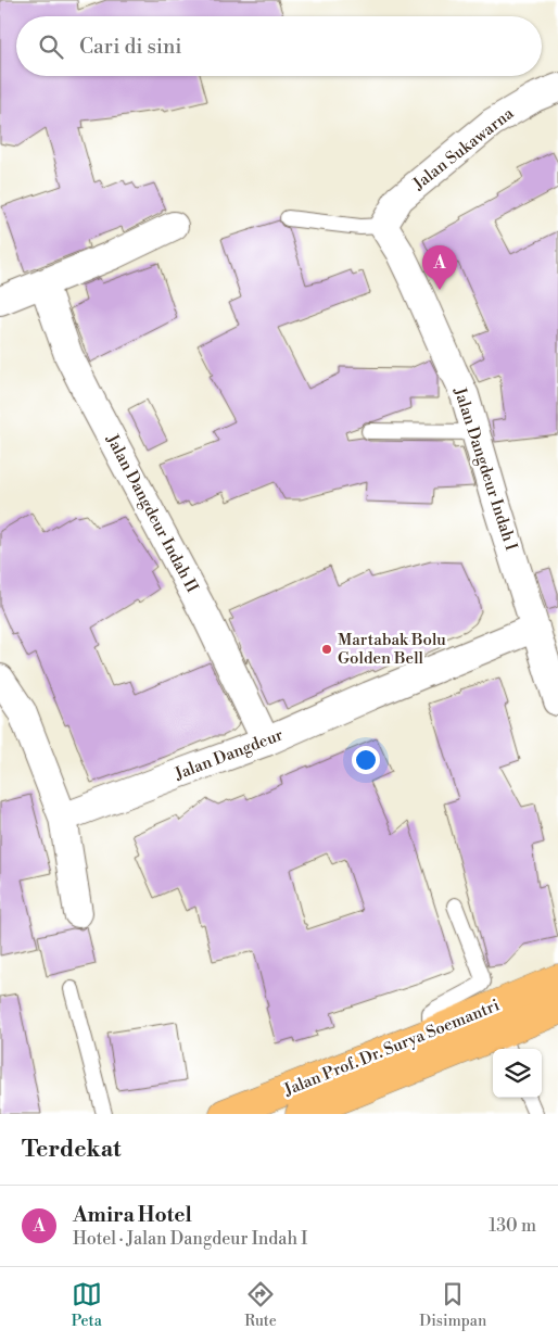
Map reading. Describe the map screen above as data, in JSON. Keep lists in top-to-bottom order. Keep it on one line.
{"streets":{"main road":["Jalan Prof. Dr. Surya Soemantri"],"street":["Jalan Sukawarna","Jalan Dangdeur Indah I","Jalan Dangdeur Indah II","Jalan Dangdeur"]},"crossings":[["Jalan Sukawarna","Jalan Dangdeur Indah I"],["Jalan Dangdeur Indah I","Jalan Dangdeur"],["Jalan Dangdeur Indah II","Jalan Dangdeur"]],"places":["Martabak Bolu Golden Bell"],"page":{"search":"Cari di sini","pins":"A","heading":"Terdekat","list":[{"mark":"A","name":"Amira Hotel","note":"Hotel · Jalan Dangdeur Indah I","value":"130 m"}],"nav":["Peta","Rute","Disimpan"]}}
